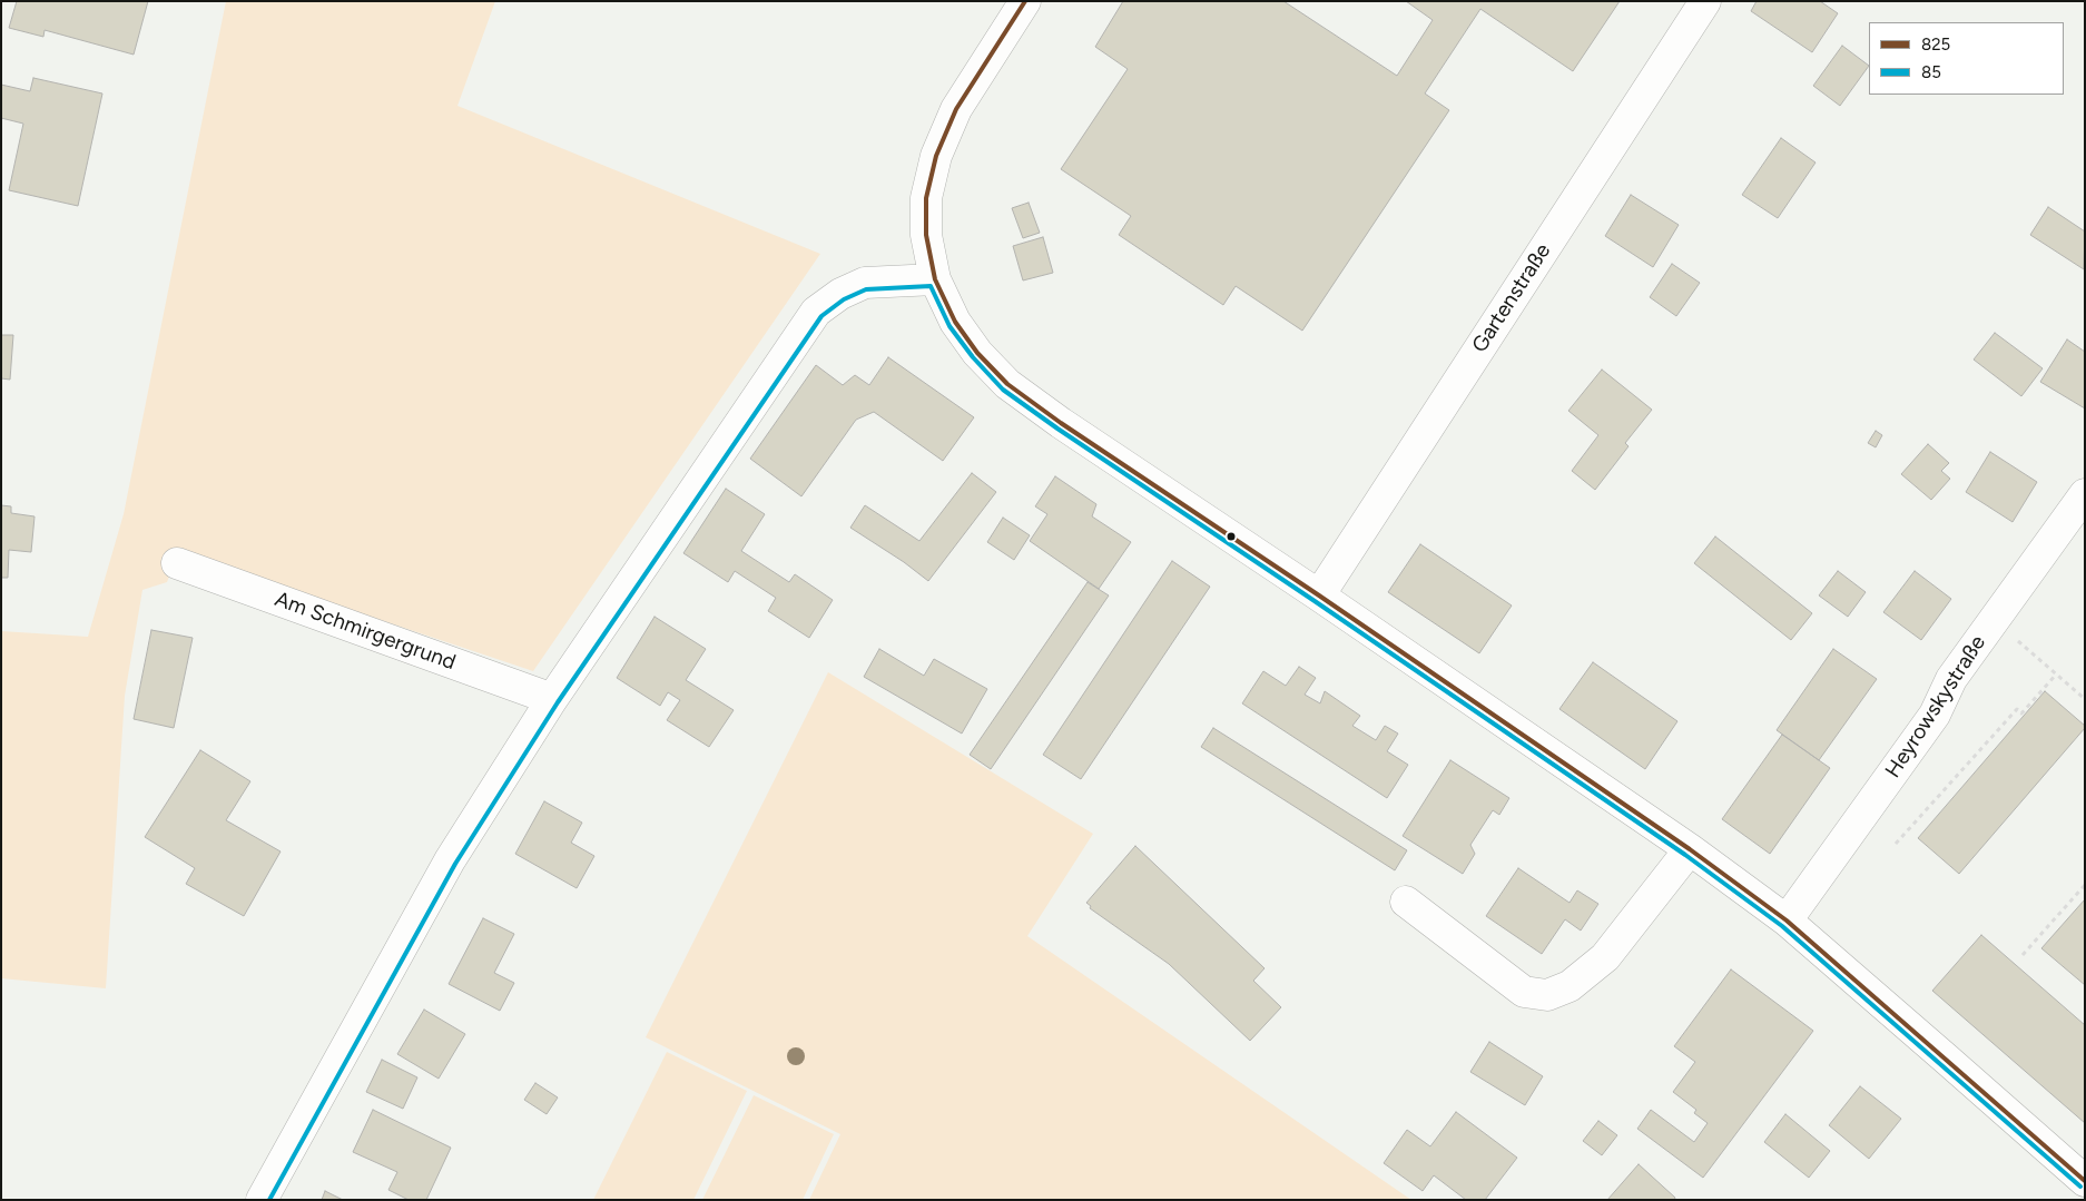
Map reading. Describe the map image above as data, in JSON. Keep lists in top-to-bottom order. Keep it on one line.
{"streets":{"street":["Gartenstraße","Am Schmirgergrund","Heyrowskystraße"]},"lines":["transit line 825","transit line 85"],"legend":["825","85"]}
